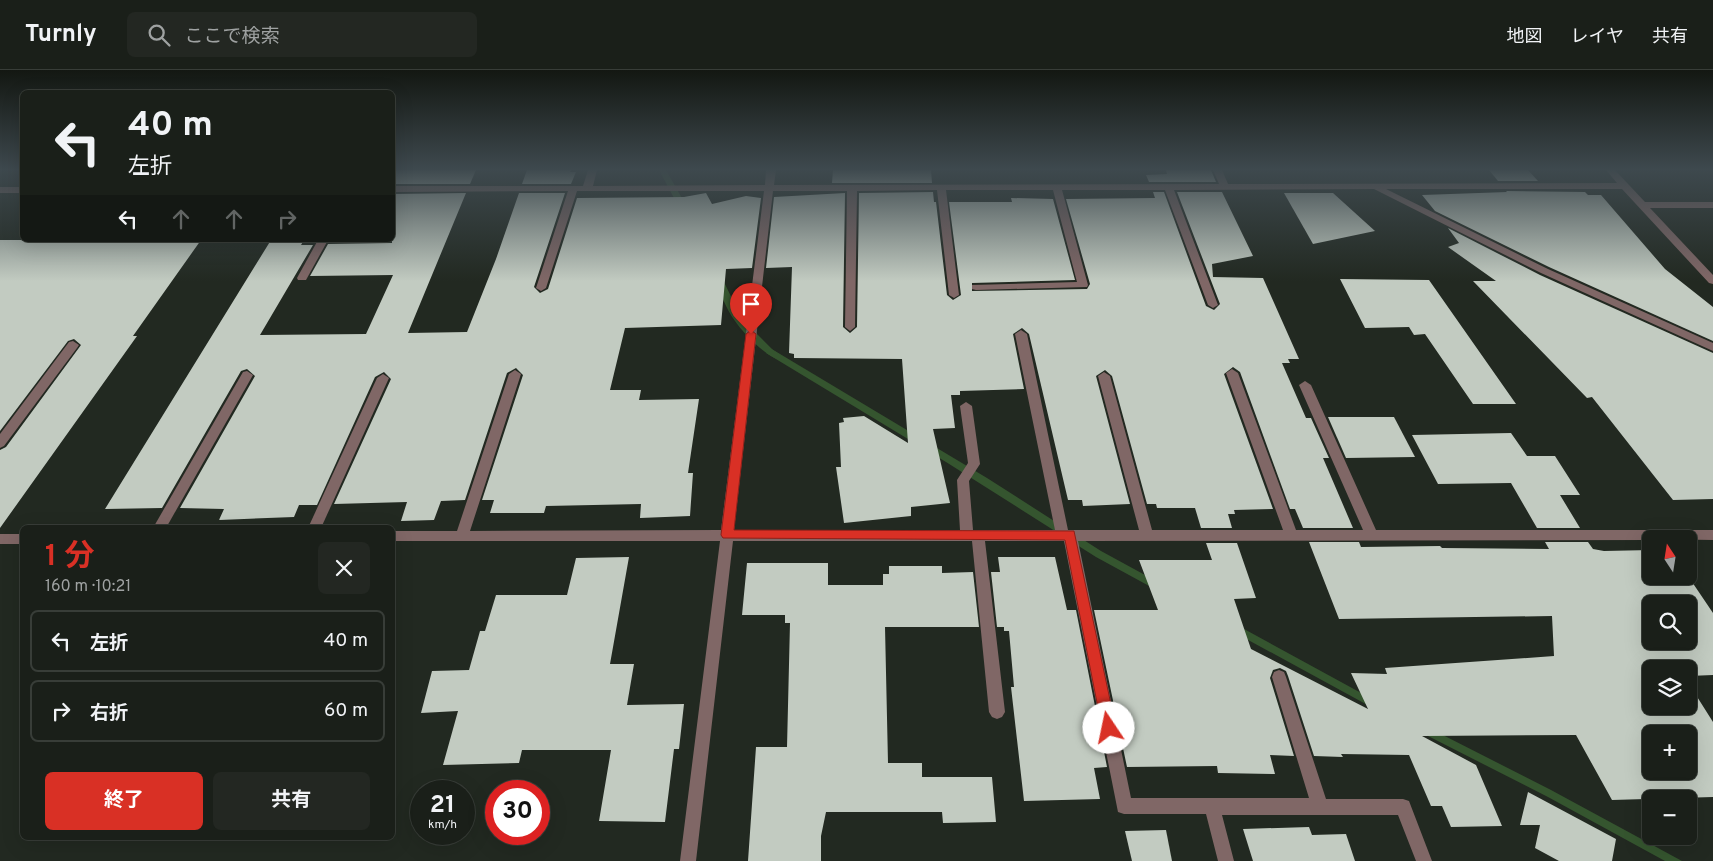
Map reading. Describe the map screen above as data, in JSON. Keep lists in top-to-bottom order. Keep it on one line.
{"north":"top","page":{"header":"Turnly","search":"ここで検索","nav":["地図","レイヤ","共有"],"turn":["40 m","左折"],"heading":["1 分","160 m · 10:21"],"map_buttons":["+","−"],"list":[{"name":"左折","value":"40 m"},{"name":"右折","value":"60 m"}],"buttons":["終了","共有"],"speed":"21 km/h","limit":"30"}}
